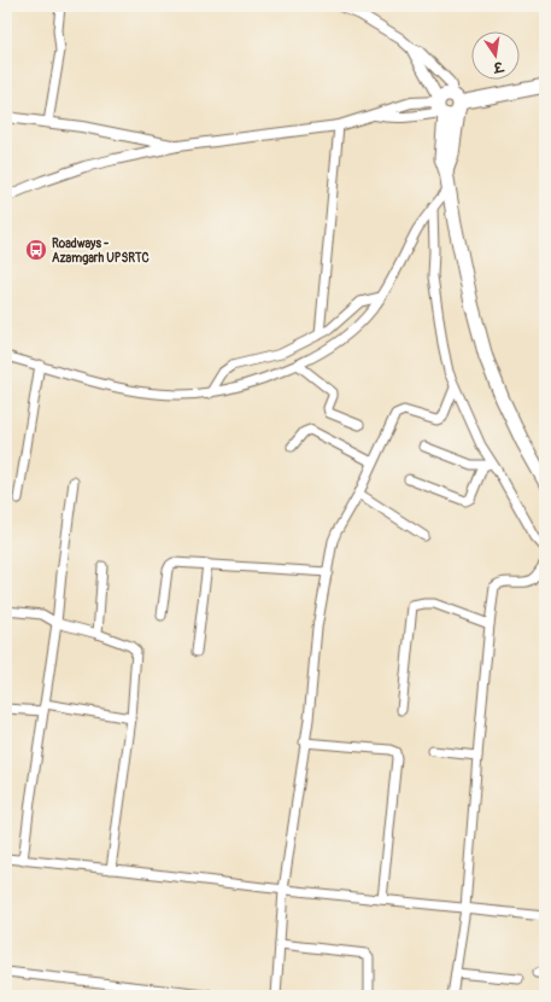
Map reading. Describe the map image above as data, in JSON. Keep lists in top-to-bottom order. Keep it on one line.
{"places":{"bus stop":["Roadways - Azamgarh UPSRTC"]},"north":"bottom"}
